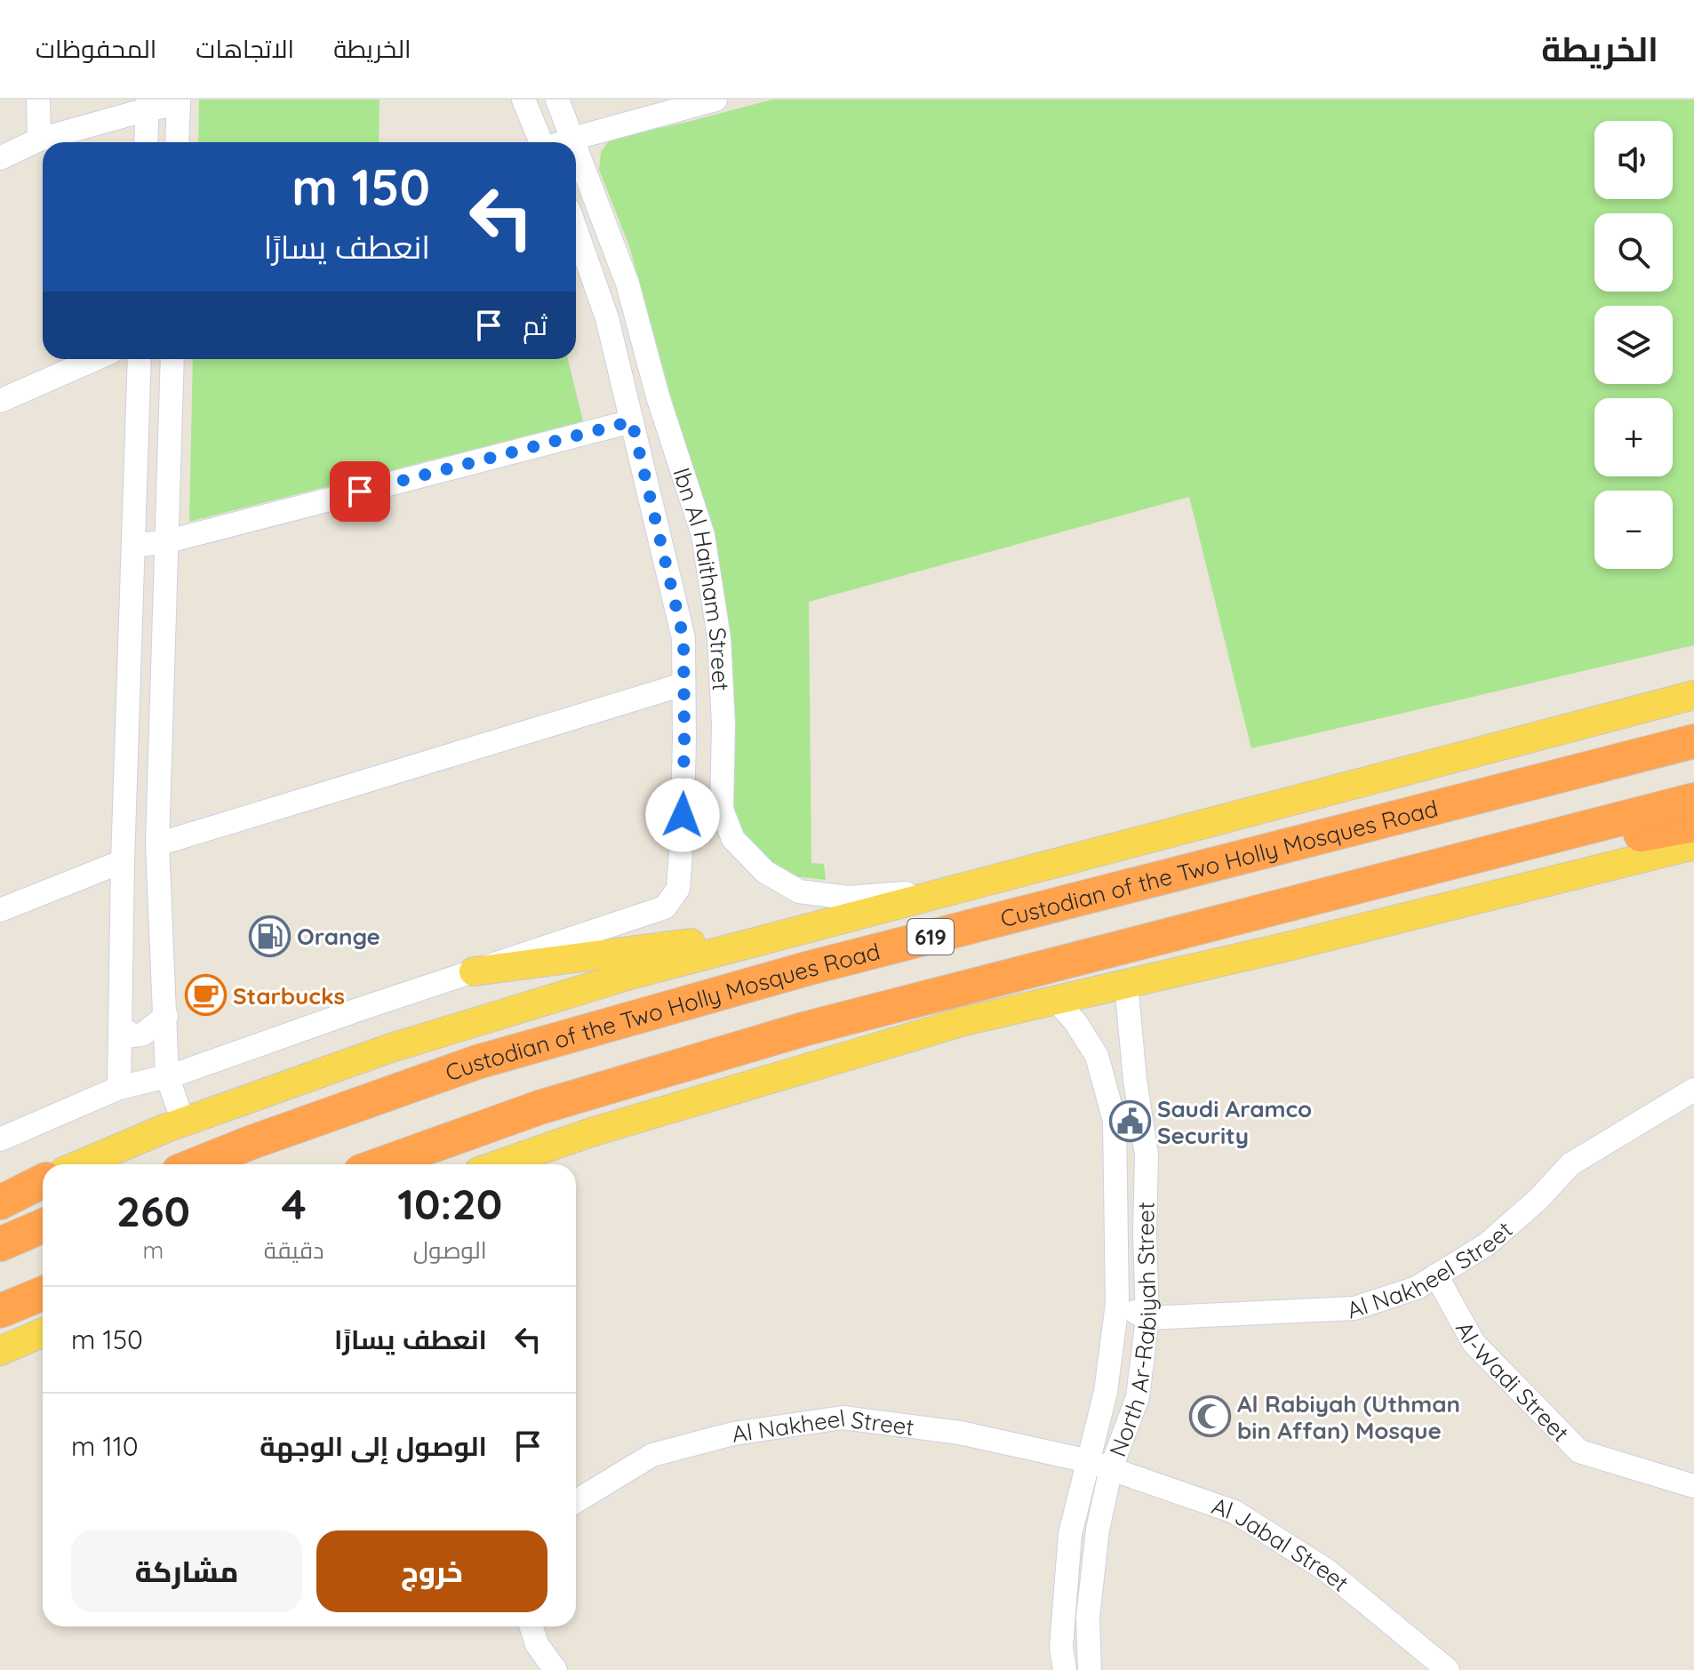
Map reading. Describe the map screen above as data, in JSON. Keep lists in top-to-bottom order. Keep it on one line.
{"streets":{"highway":["Custodian of the Two Holly Mosques Road","619"],"street":["Ibn Al Haitham Street","Al Nakheel Street","North Ar-Rabiyah Street","Al-Wadi Street","Al Jabal Street"]},"crossings":[["Al Nakheel Street","North Ar-Rabiyah Street"],["Al Nakheel Street","Al-Wadi Street"],["Al Nakheel Street","Al Jabal Street"],["North Ar-Rabiyah Street","Al Jabal Street"]],"places":{"fuel station":["Orange"],"cafe":["Starbucks"],"public building":["Saudi Aramco Security"],"mosque":["Al Rabiyah (Uthman bin Affan) Mosque"]},"page":{"header":"الخريطة","nav":["الخريطة","الاتجاهات","المحفوظات"],"map_buttons":["+","−"],"turn":["150 m","انعطف يسارًا"],"then":"ثم","eta":["10:20","الوصول","4","دقيقة","260","m"],"list":[{"name":"انعطف يسارًا","value":"150 m"},{"name":"الوصول إلى الوجهة","value":"110 m"}],"buttons":["خروج","مشاركة"]}}
